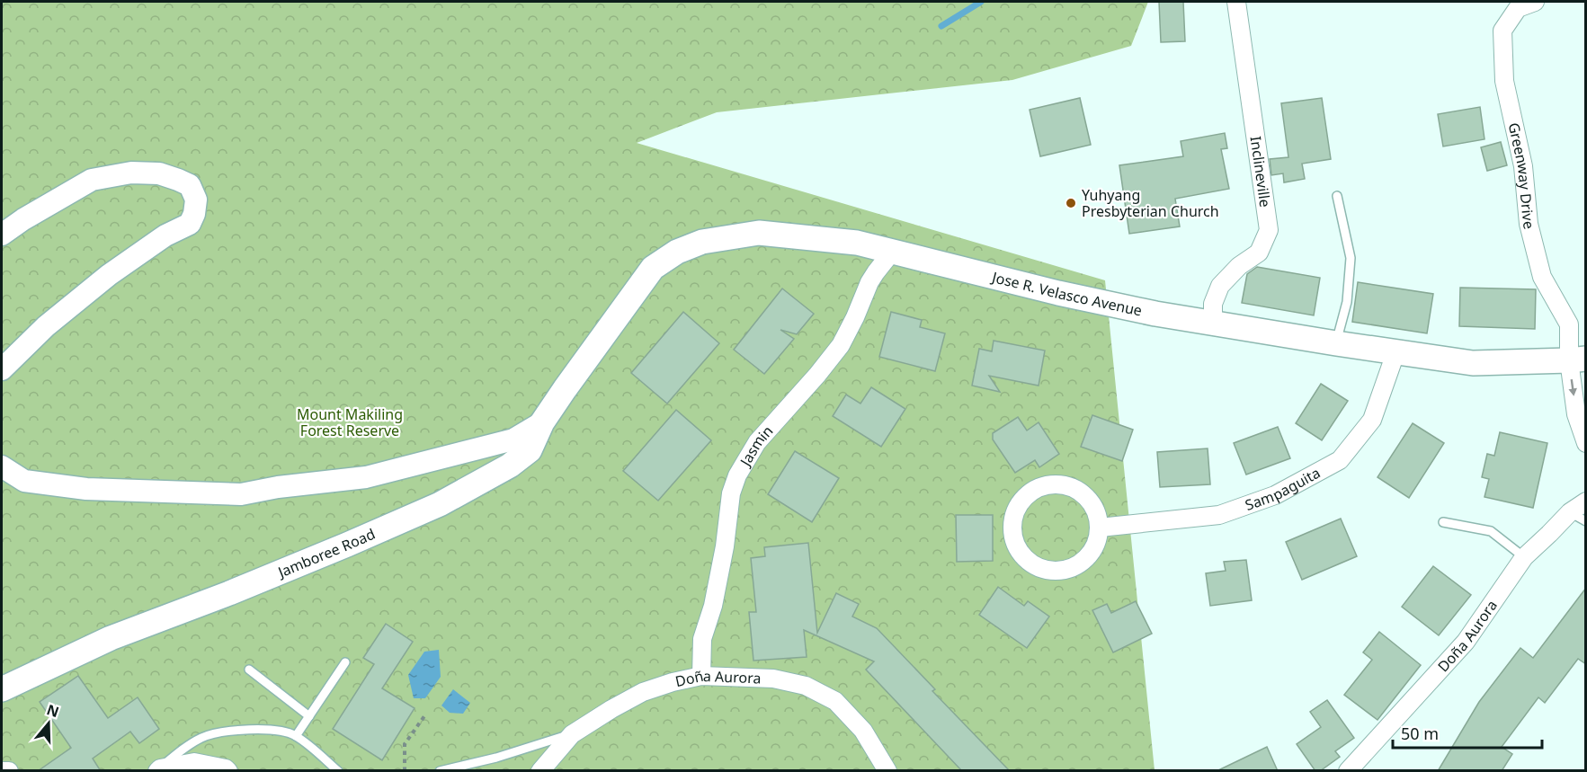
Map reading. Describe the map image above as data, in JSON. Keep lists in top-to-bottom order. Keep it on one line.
{"streets":{"main road":["Jose R. Velasco Avenue","Jamboree Road"],"street":["Inclineville","Greenway Drive","Jasmin","Sampaguita","Doña Aurora"]},"crossings":[["Inclineville","Jose R. Velasco Avenue"],["Greenway Drive","Jose R. Velasco Avenue"],["Jose R. Velasco Avenue","Jasmin"],["Jose R. Velasco Avenue","Sampaguita"],["Jose R. Velasco Avenue","Jamboree Road"],["Jasmin","Doña Aurora"]],"parks":["Mount Makiling Forest Reserve"],"places":["Yuhyang Presbyterian Church"],"scale_bar":"50 m","north":"top"}
